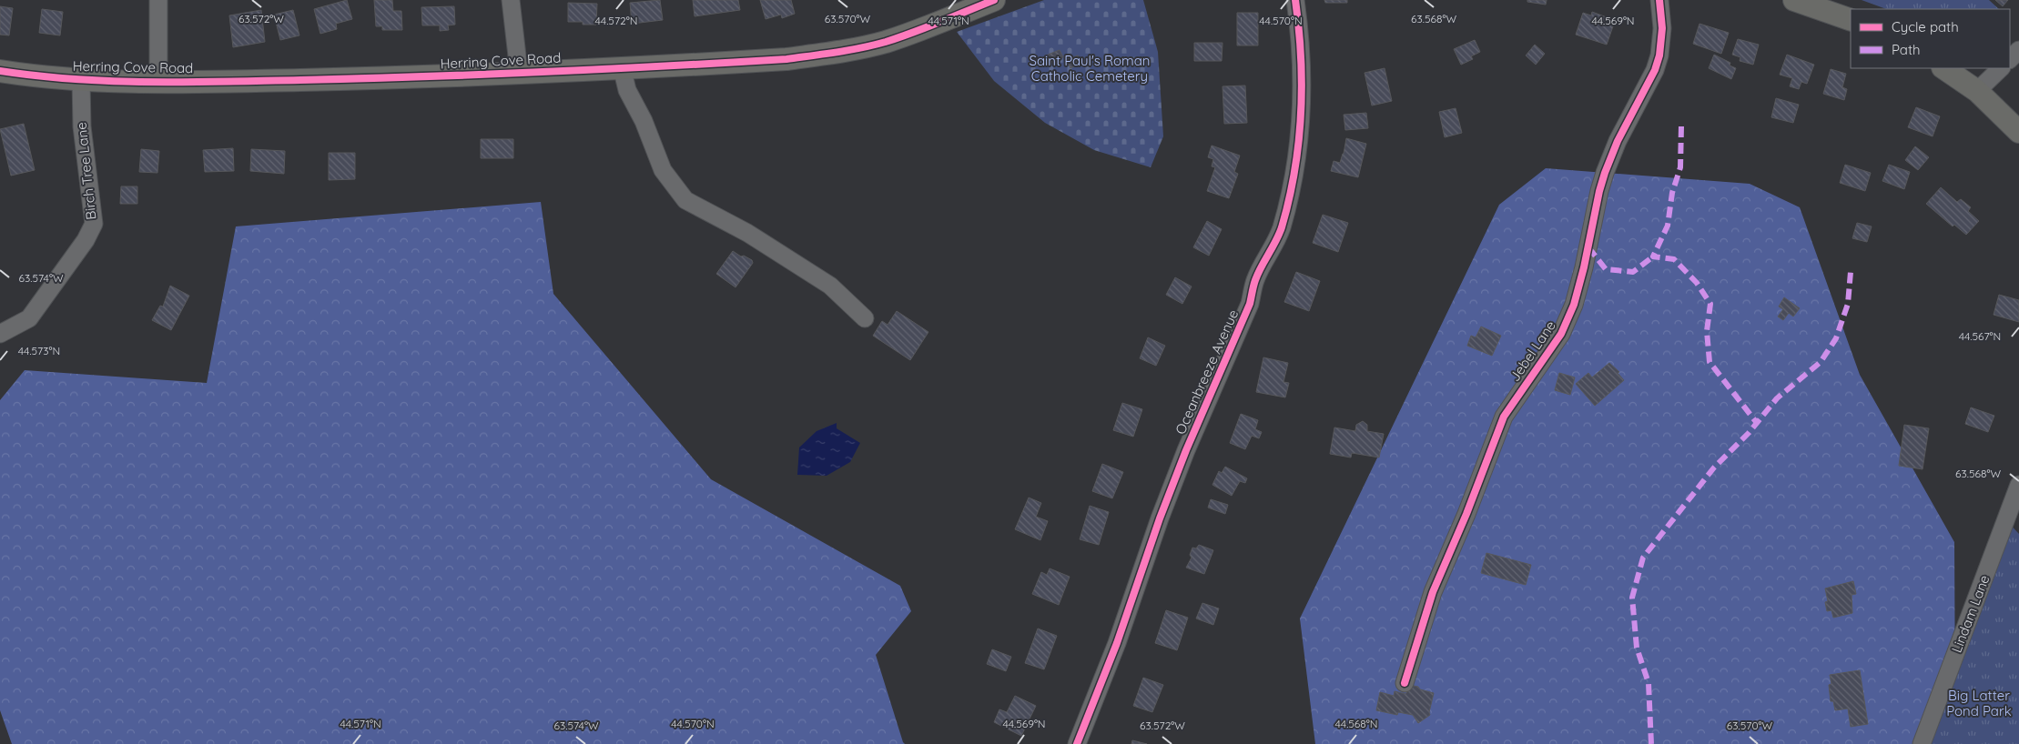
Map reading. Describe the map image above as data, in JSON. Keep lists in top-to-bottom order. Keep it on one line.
{"streets":{"main road":["Herring Cove Road"],"street":["Birch Tree Lane","Jebel Lane","Oceanbreeze Avenue","Lindam Lane"]},"crossings":[["Herring Cove Road","Birch Tree Lane"]],"parks":["Saint Paul's Roman Catholic Cemetery","Big Latter Pond Park"],"legend":["Cycle path","Path"],"coordinates":["63.572°W","63.570°W","63.568°W","44.572°N","44.571°N","44.570°N","44.569°N","63.574°W","44.567°N","44.573°N","44.568°N"]}
